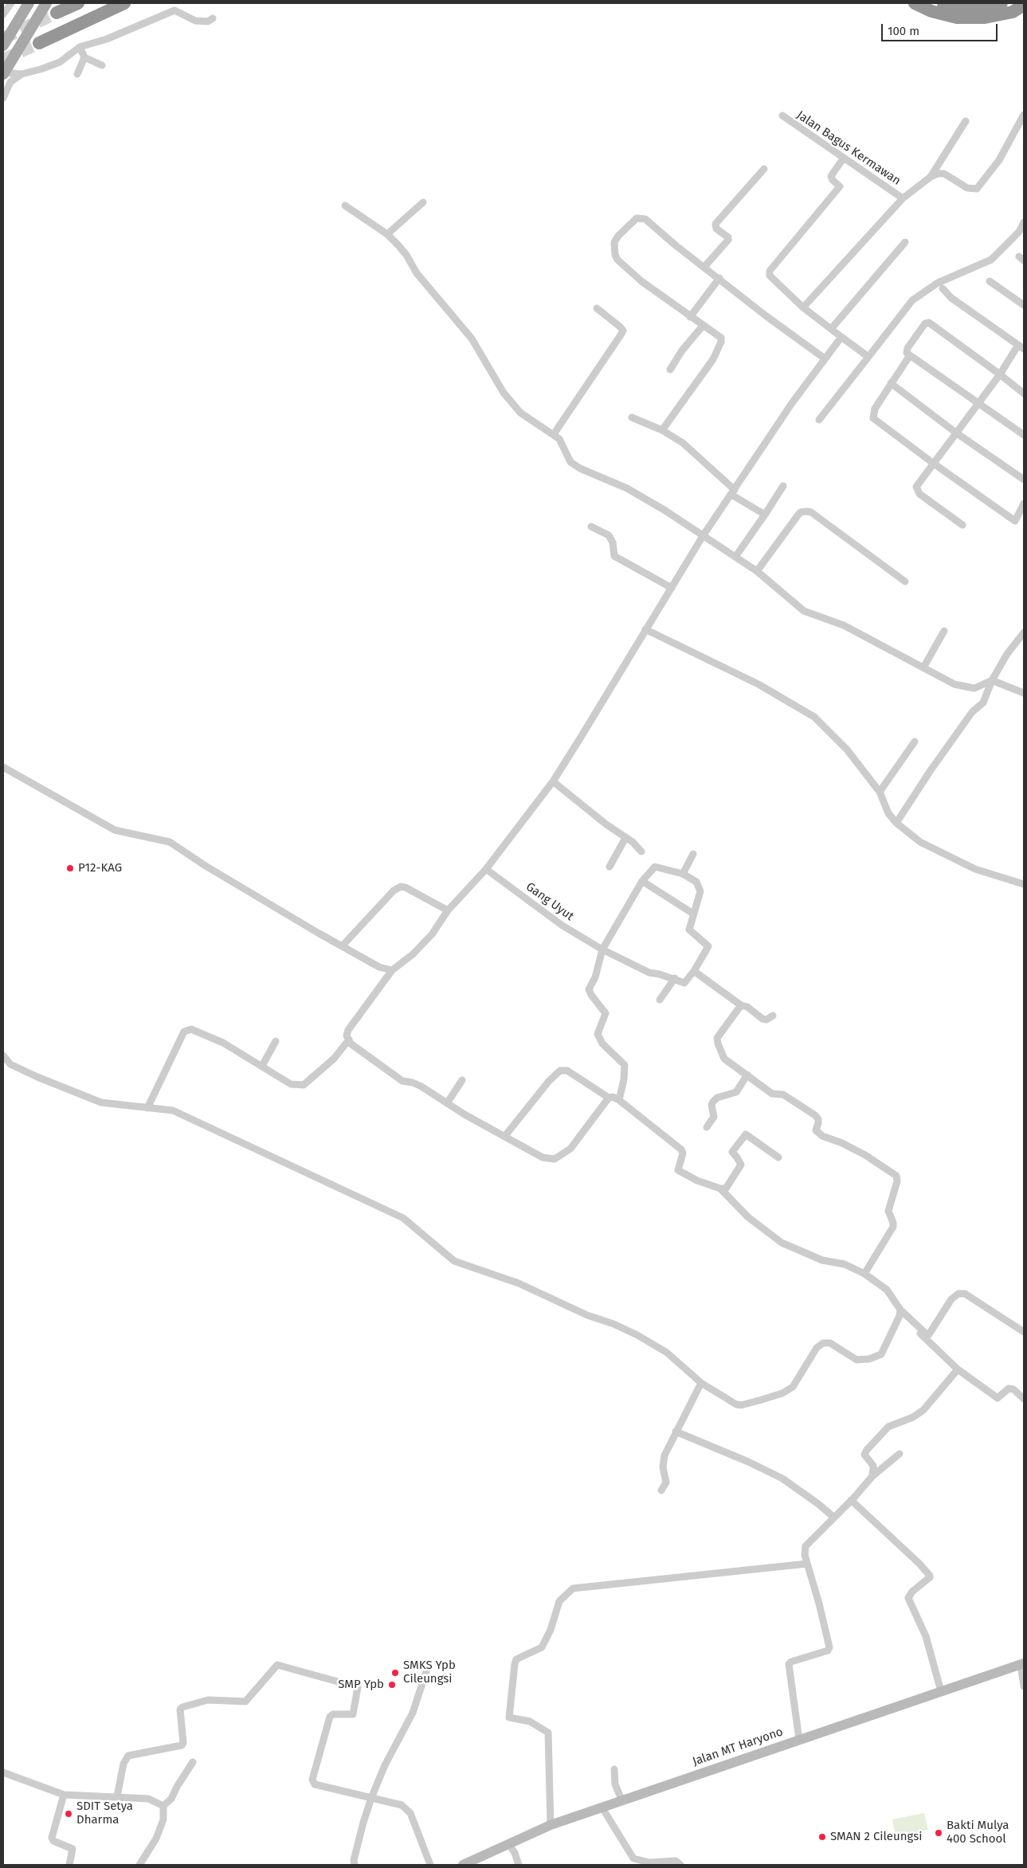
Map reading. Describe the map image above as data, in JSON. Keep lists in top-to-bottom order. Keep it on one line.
{"streets":{"main road":["Jalan MT Haryono"],"street":["Jalan Bagus Kermawan","Gang Uyut"]},"places":["P12-KAG","SMKS Ypb Cileungsi","SMP Ypb","SDIT Setya Dharma","Bakti Mulya 400 School","SMAN 2 Cileungsi"],"scale_bar":"100 m"}
